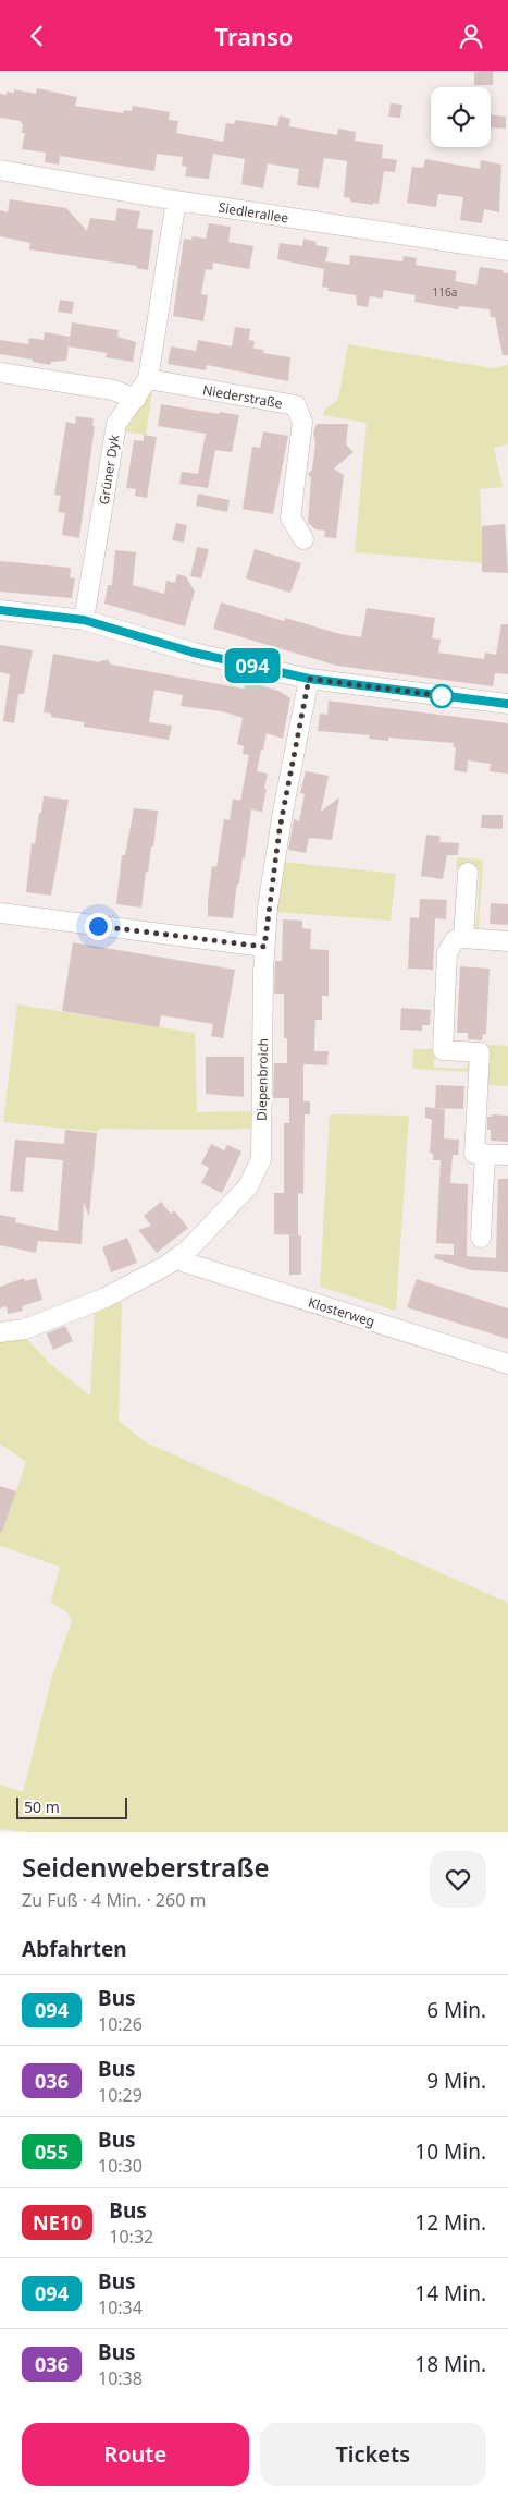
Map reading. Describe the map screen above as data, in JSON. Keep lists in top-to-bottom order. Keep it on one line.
{"streets":{"street":["Siedlerallee","Niederstraße","Grüner Dyk","Diepenbroich","Klosterweg"]},"crossings":[["Siedlerallee","Grüner Dyk"],["Niederstraße","Grüner Dyk"],["Diepenbroich","Klosterweg"]],"lines":["bus line 094"],"house_numbers":["116a"],"scale_bar":"50 m","page":{"header":"Transo","on_map":"094","scale":"50 m","heading":[["Seidenweberstraße","Zu Fuß · 4 Min. · 260 m"],"Abfahrten"],"list":[{"mark":"094","name":"Bus","note":"10:26","value":"6 Min."},{"mark":"036","name":"Bus","note":"10:29","value":"9 Min."},{"mark":"055","name":"Bus","note":"10:30","value":"10 Min."},{"mark":"NE10","name":"Bus","note":"10:32","value":"12 Min."},{"mark":"094","name":"Bus","note":"10:34","value":"14 Min."},{"mark":"036","name":"Bus","note":"10:38","value":"18 Min."}],"buttons":["Route","Tickets"]}}
